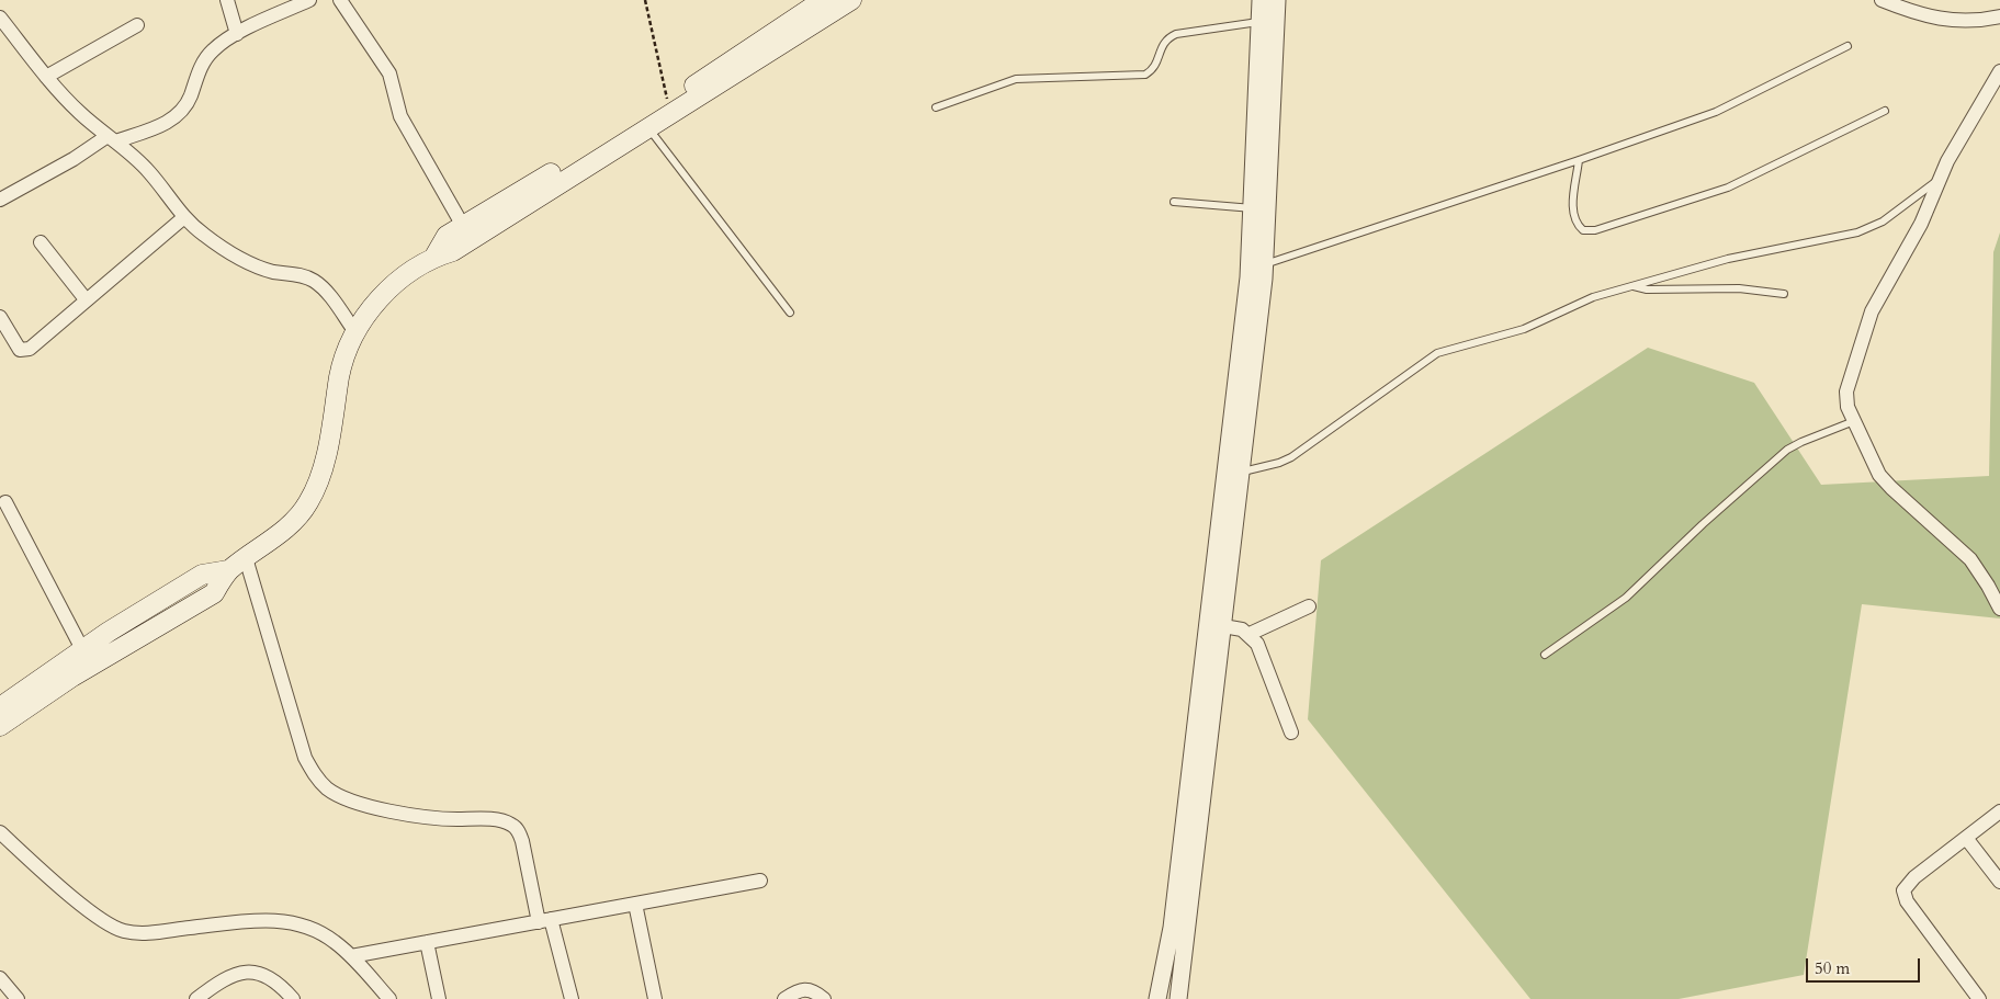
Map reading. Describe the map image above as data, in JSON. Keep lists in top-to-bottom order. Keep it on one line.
{"scale_bar":"50 m"}
